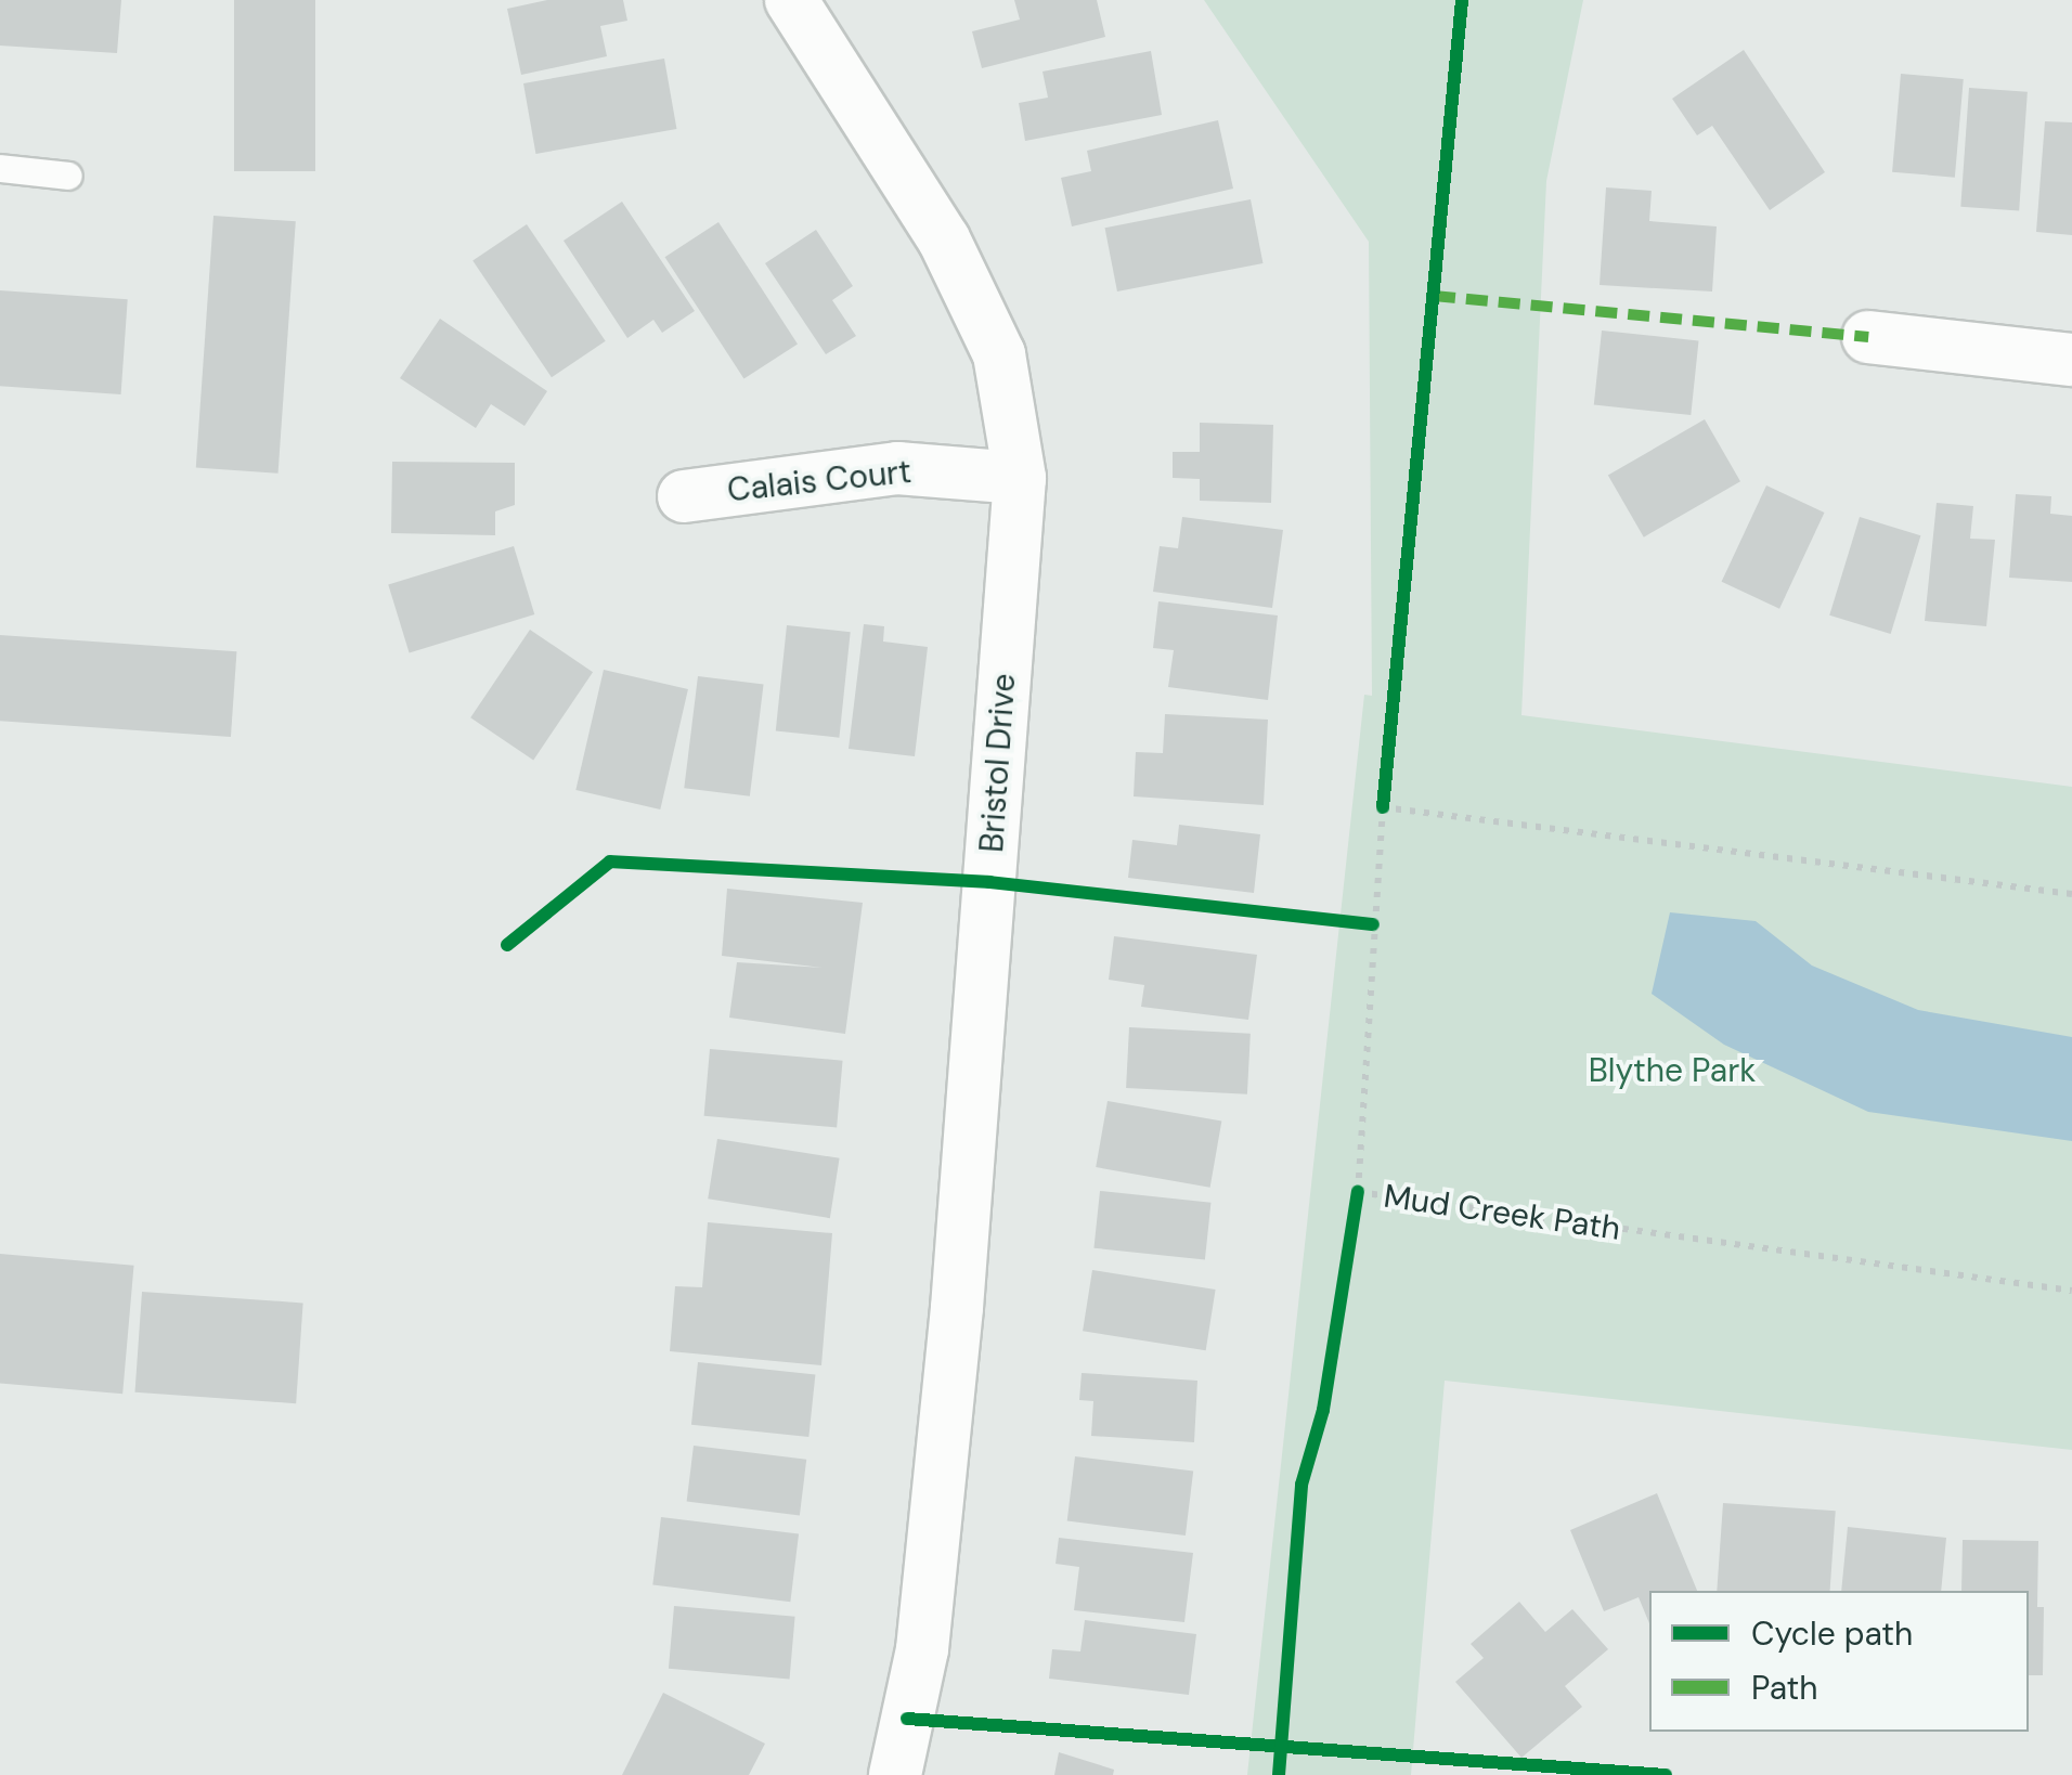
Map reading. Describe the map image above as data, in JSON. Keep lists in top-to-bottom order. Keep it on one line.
{"streets":{"street":["Calais Court","Bristol Drive"],"path":["Mud Creek Path"]},"crossings":[["Calais Court","Bristol Drive"]],"parks":["Blythe Park"],"legend":["Cycle path","Path"]}
